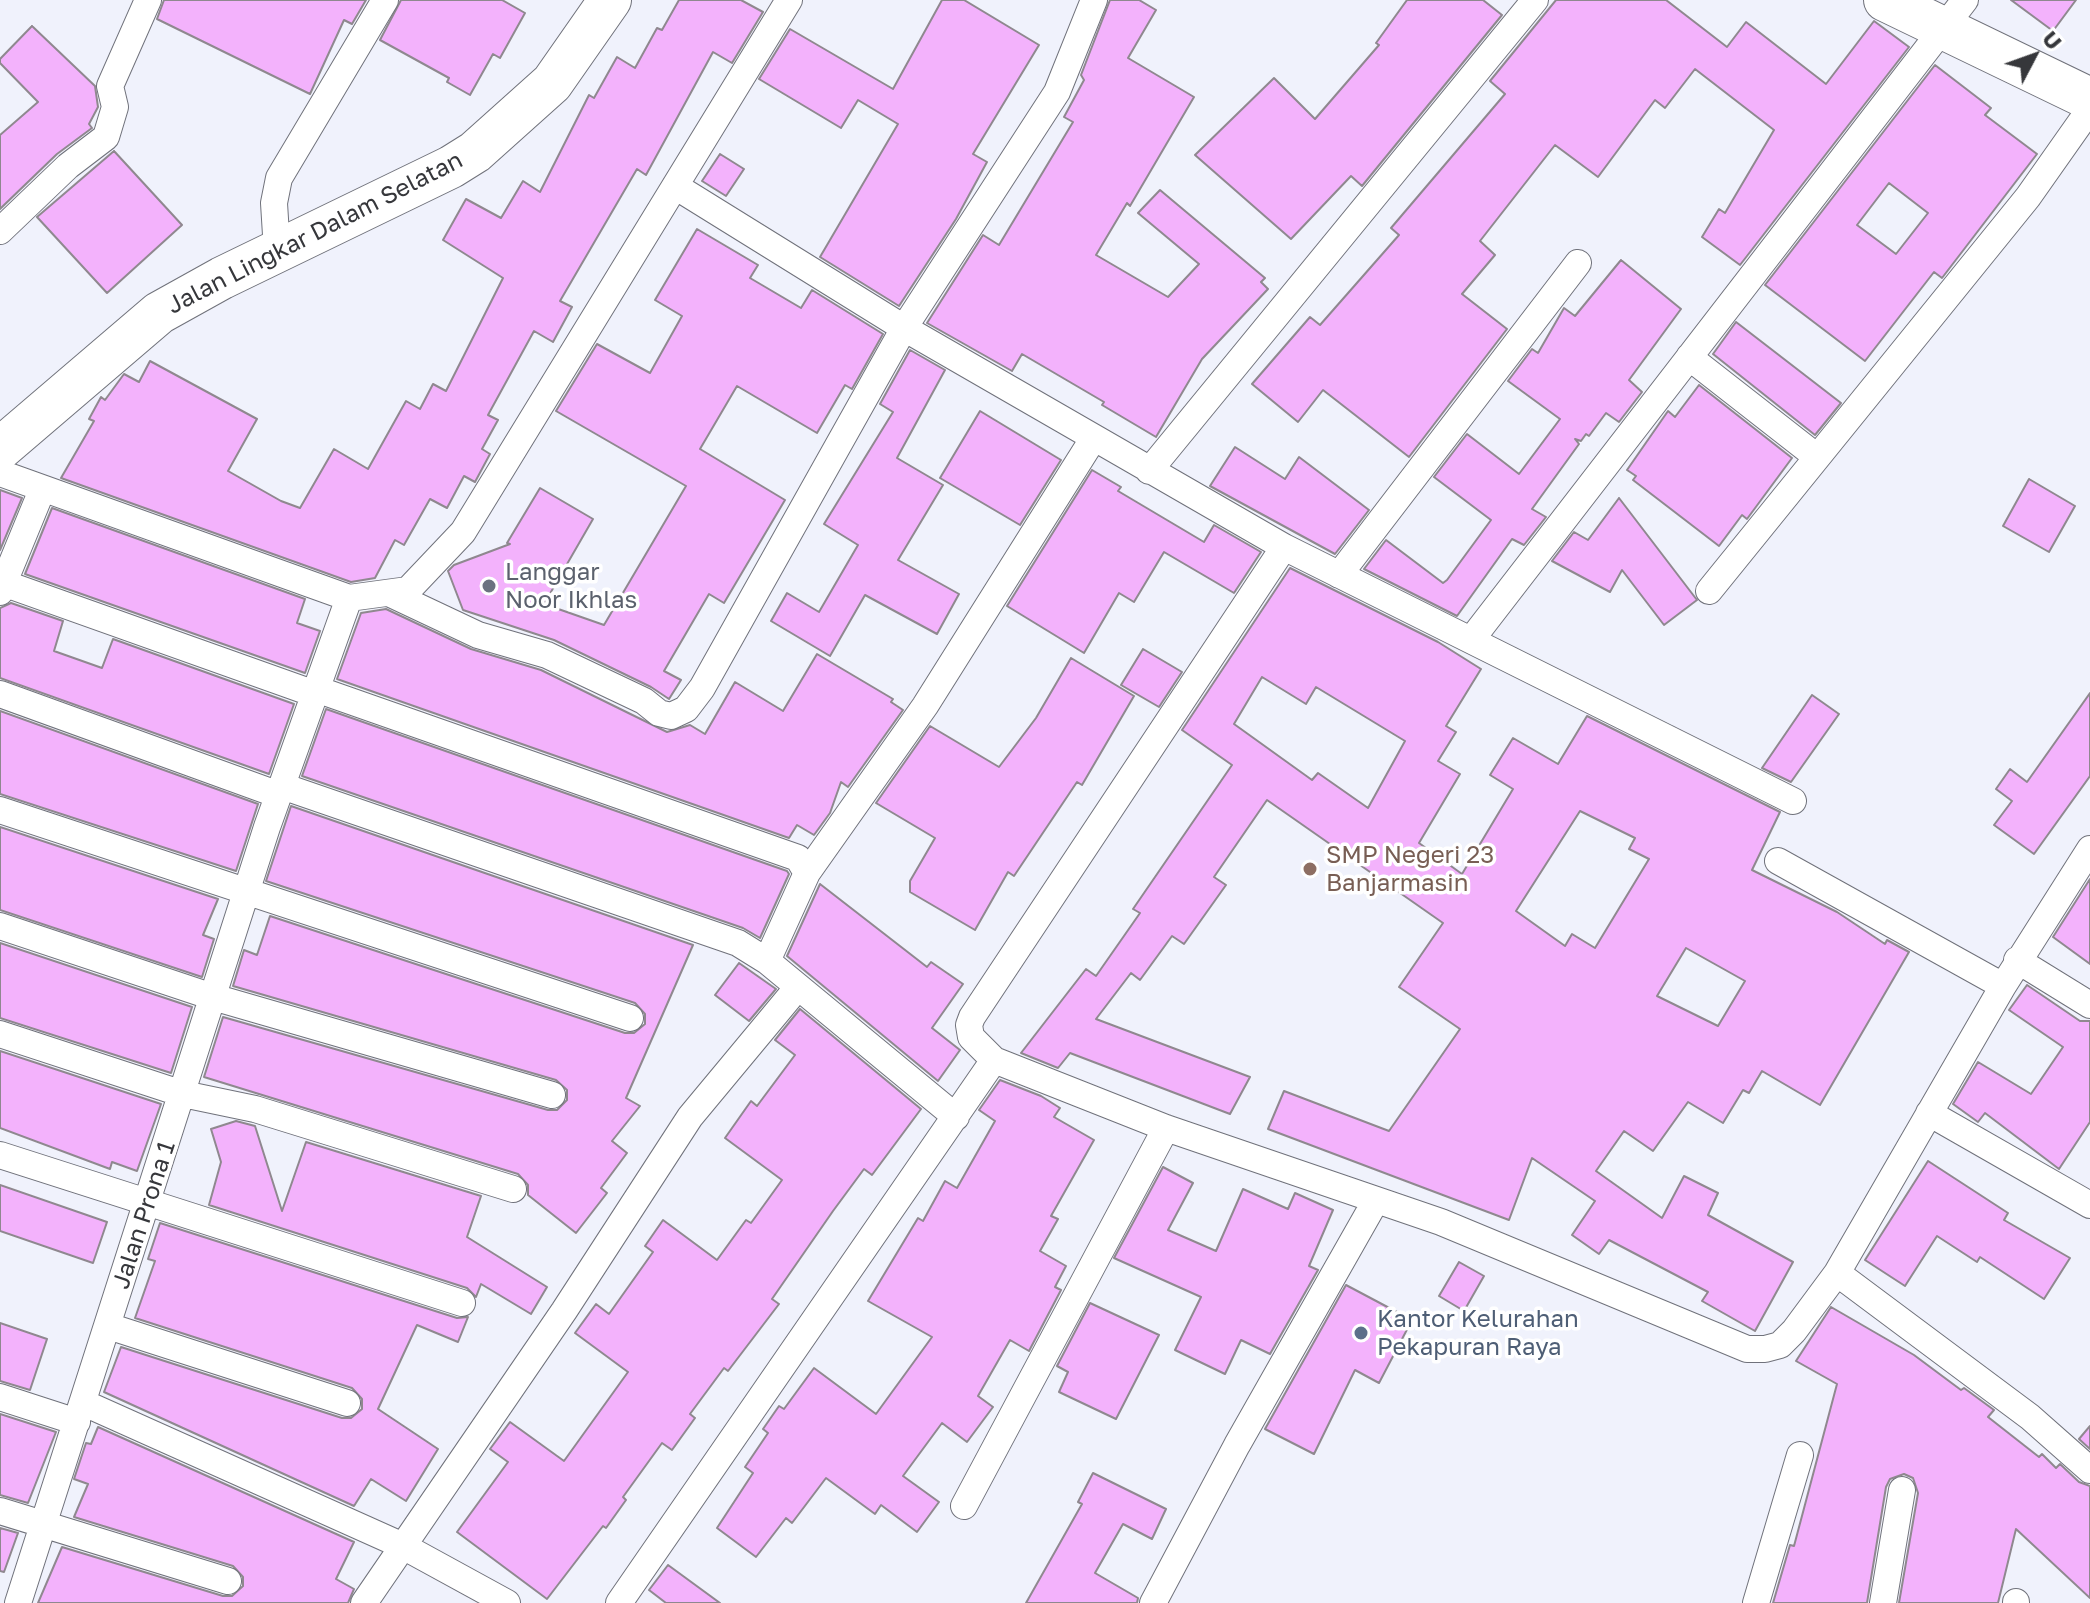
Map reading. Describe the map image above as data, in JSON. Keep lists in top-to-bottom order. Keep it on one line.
{"streets":{"main road":["Jalan Lingkar Dalam Selatan"],"street":["Jalan Prona 1"]},"places":["Langgar Noor Ikhlas","SMP Negeri 23 Banjarmasin","Kantor Kelurahan Pekapuran Raya"],"north":"top right"}
